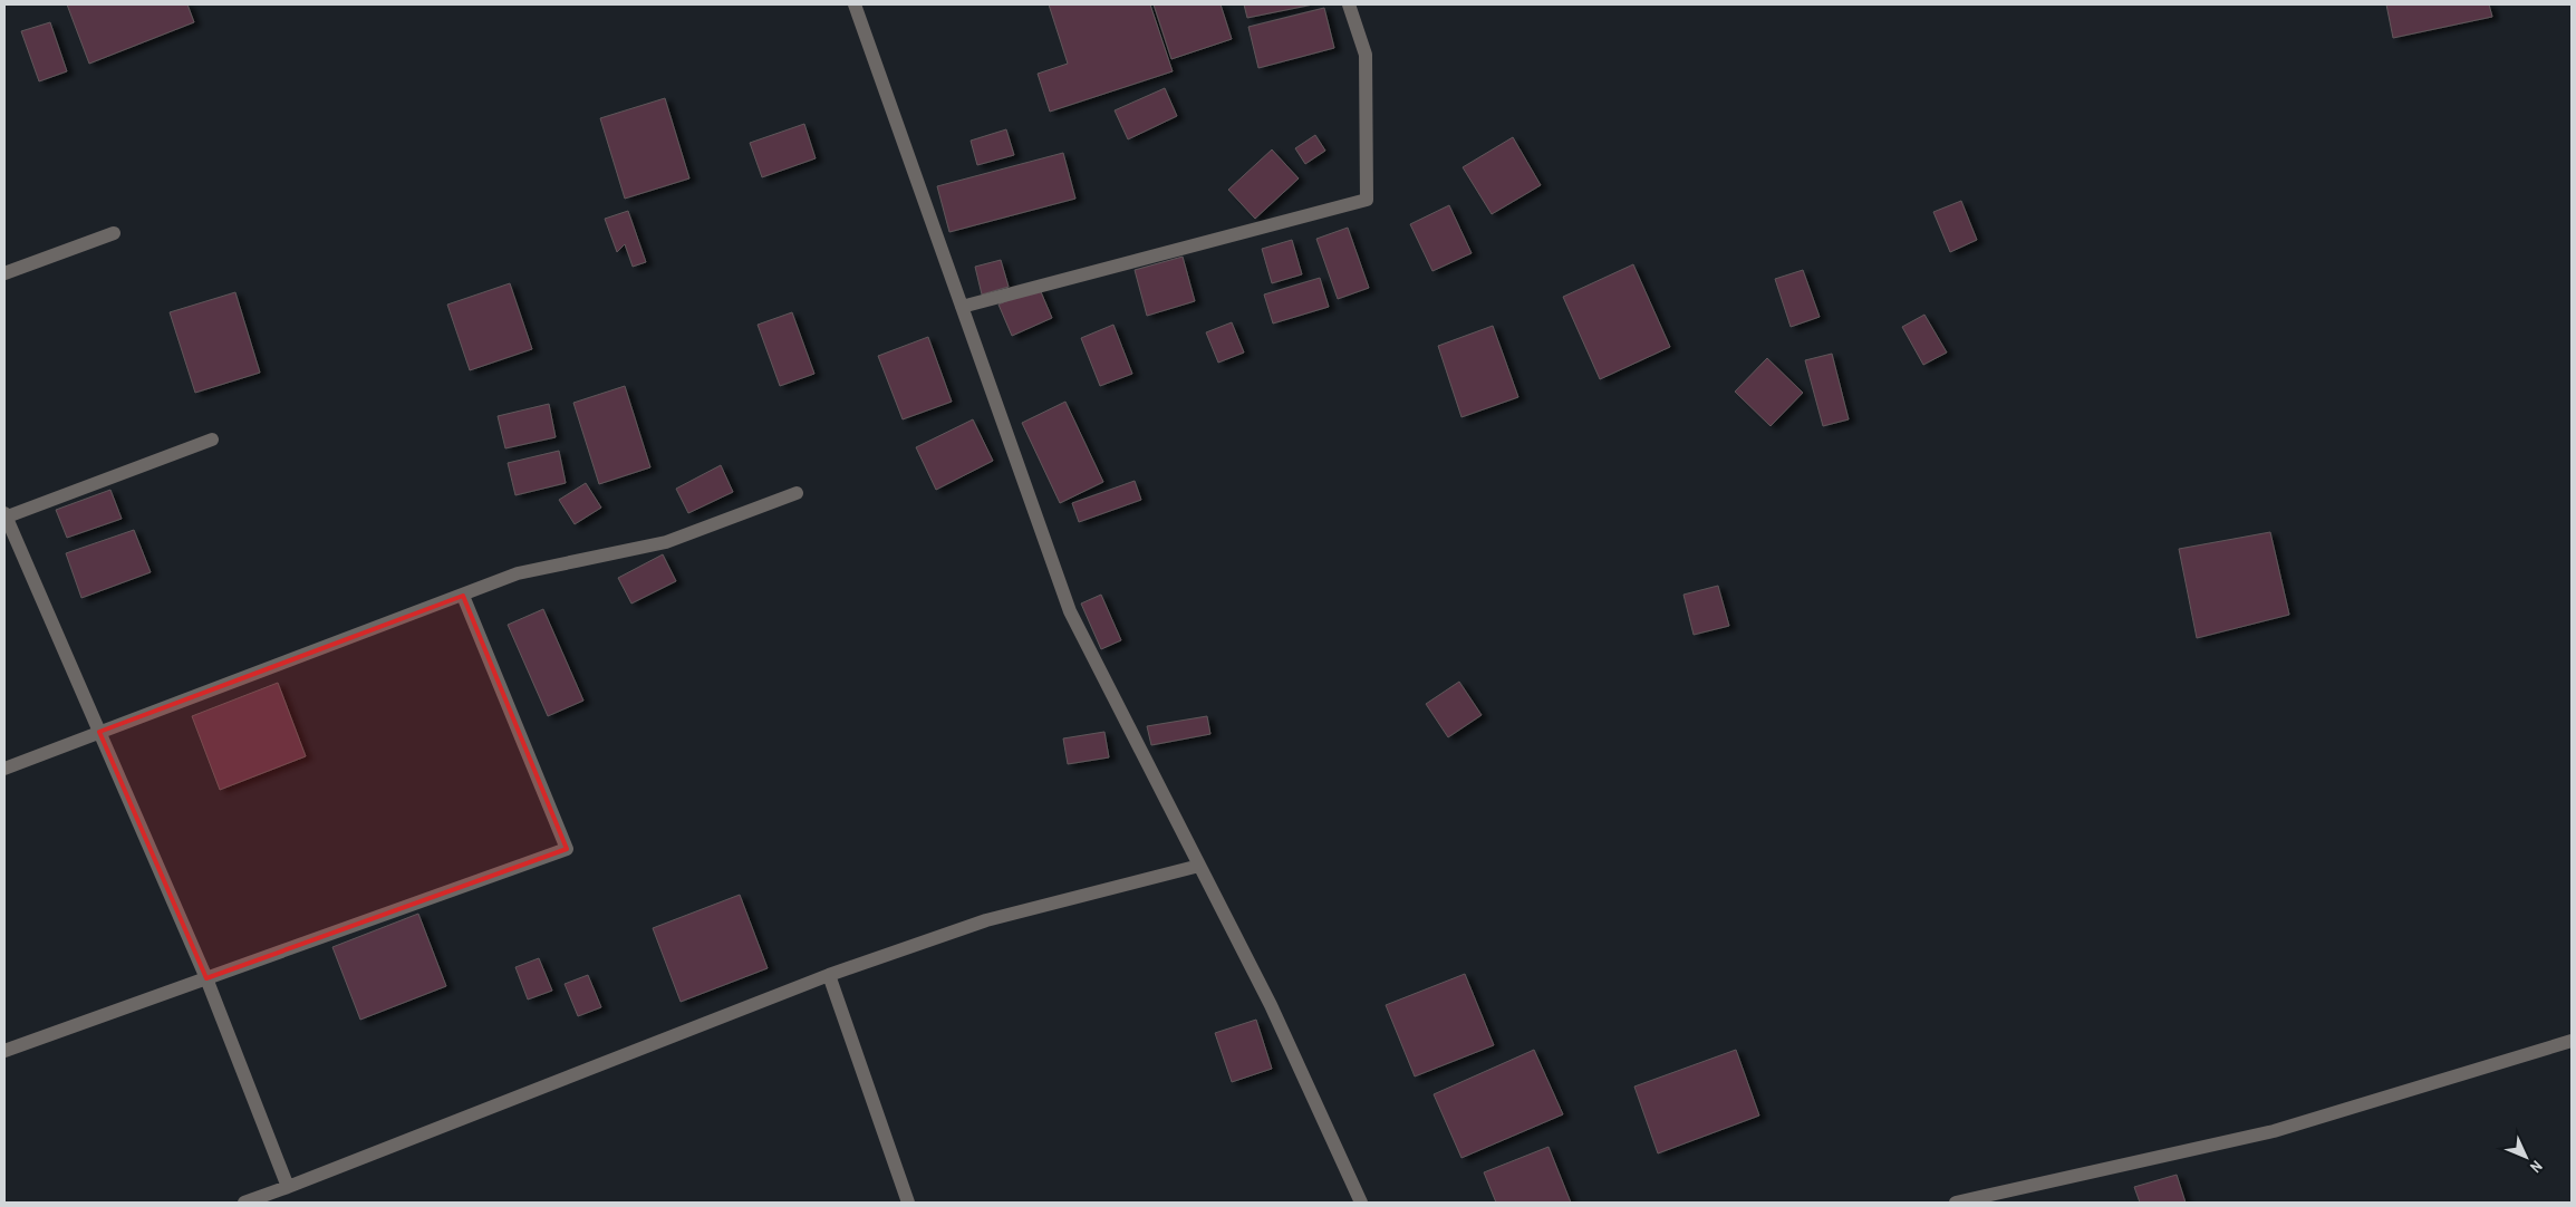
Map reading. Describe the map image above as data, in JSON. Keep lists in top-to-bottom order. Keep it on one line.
{"north":"bottom right"}
